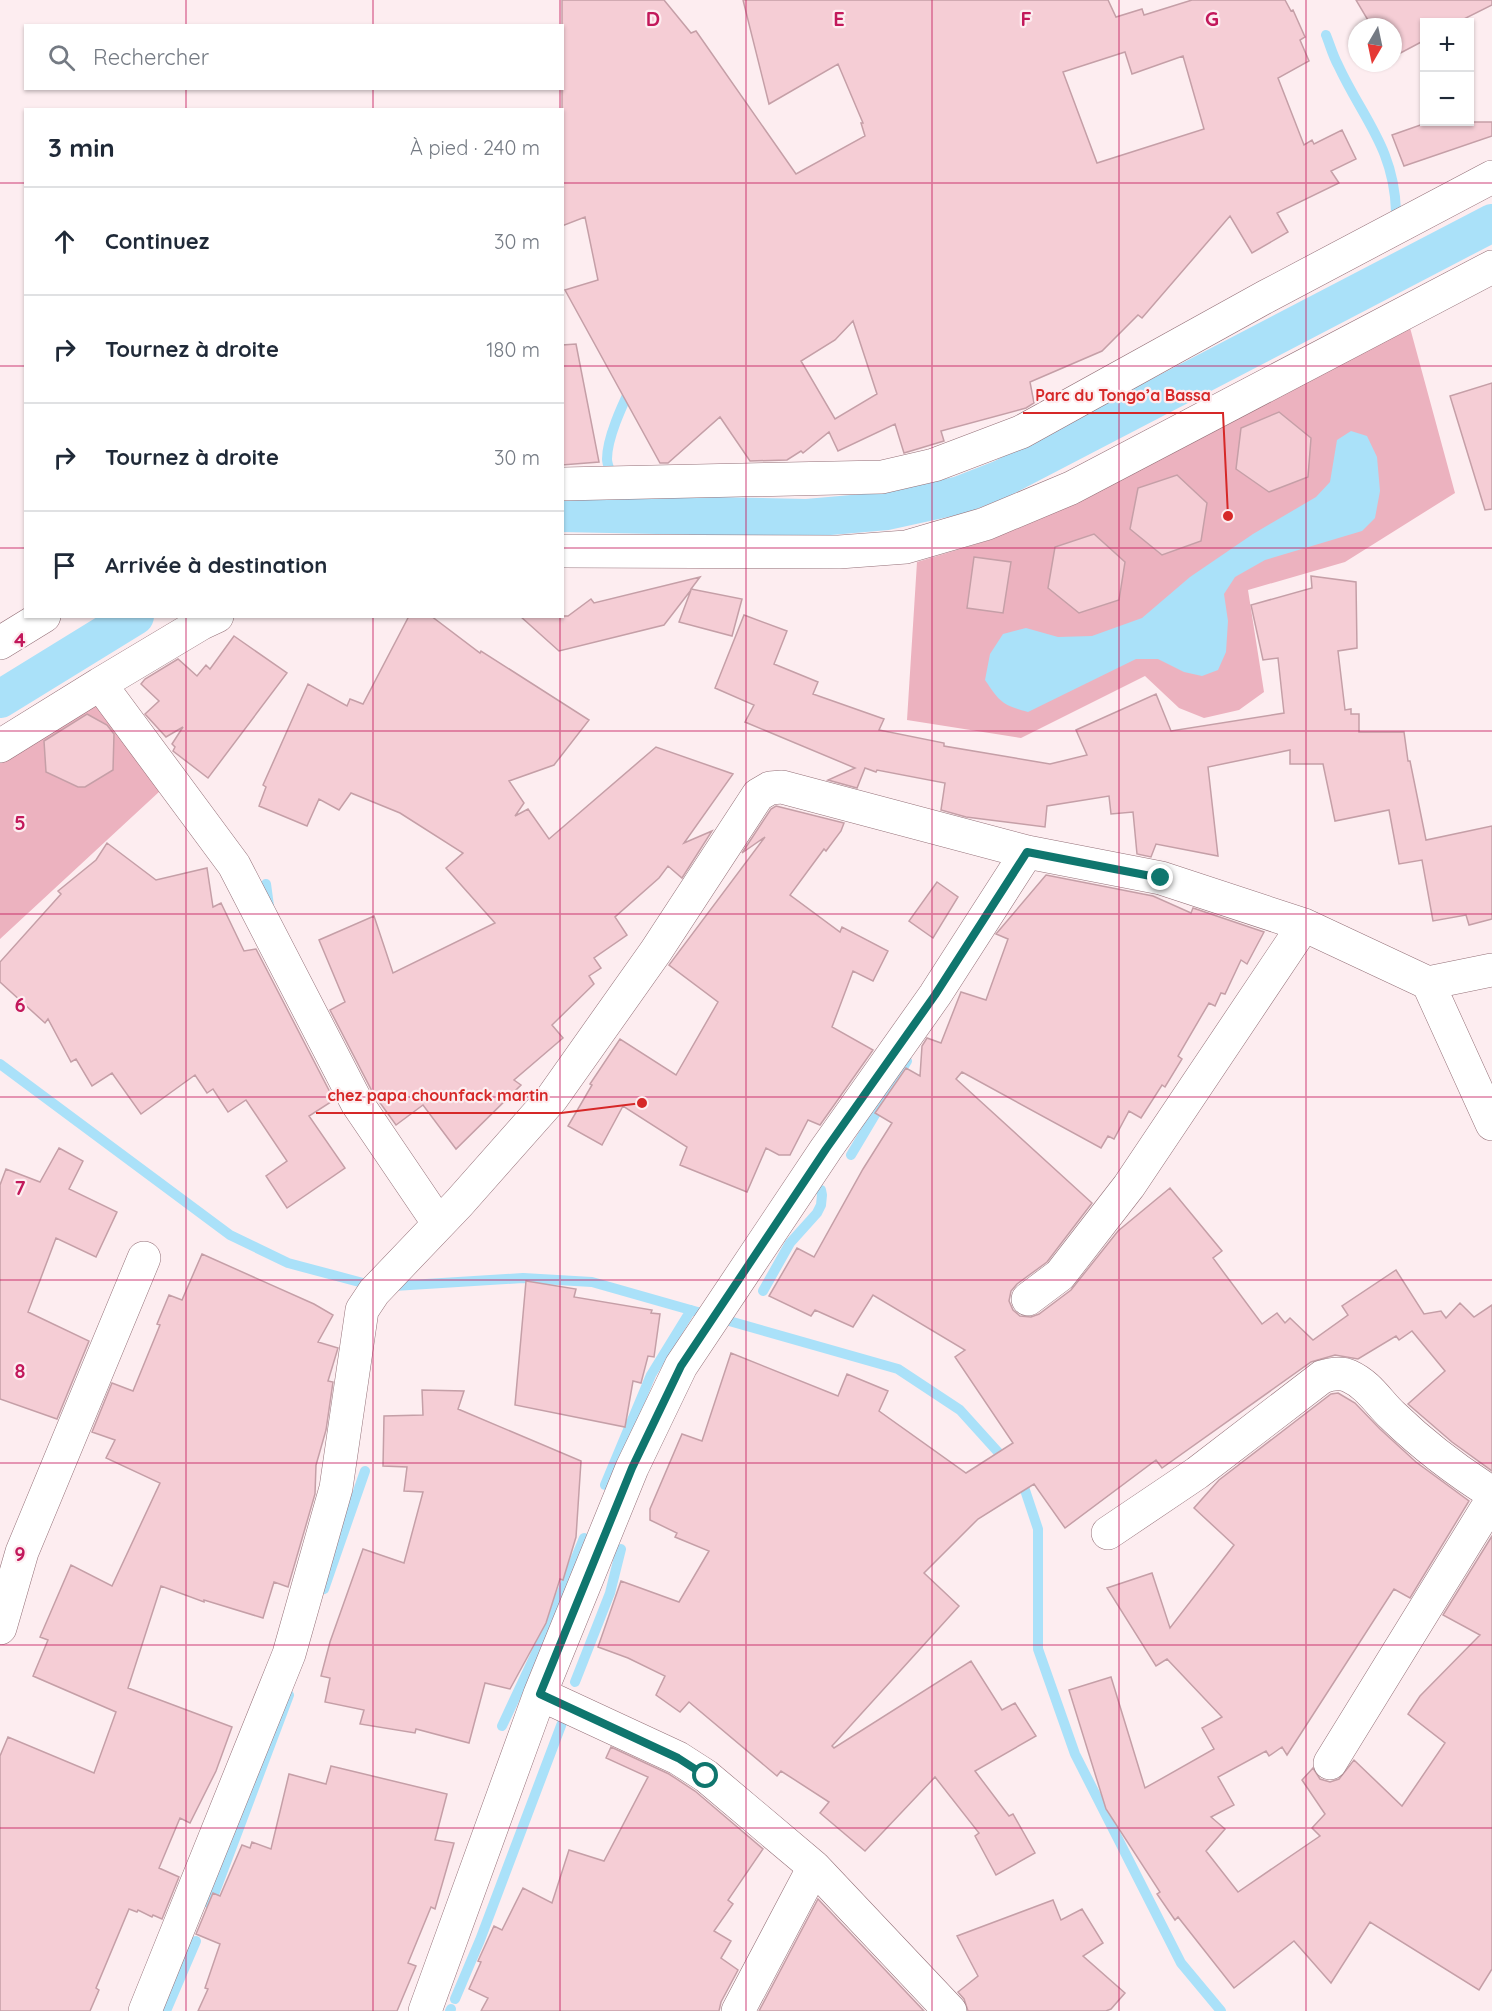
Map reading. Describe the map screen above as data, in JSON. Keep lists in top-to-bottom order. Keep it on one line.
{"places":["Parc du Tongo’a Bassa","chez papa chounfack martin"],"north":"bottom","page":{"map_buttons":["+","−"],"search":"Rechercher","heading":["3 min","À pied · 240 m"],"list":[["Continuez","30 m"],["Tournez à droite","180 m"],["Tournez à droite","30 m"],"Arrivée à destination"]},"grid":{"columns":["D","E","F","G"],"rows":["4","5","6","7","8","9"]}}
